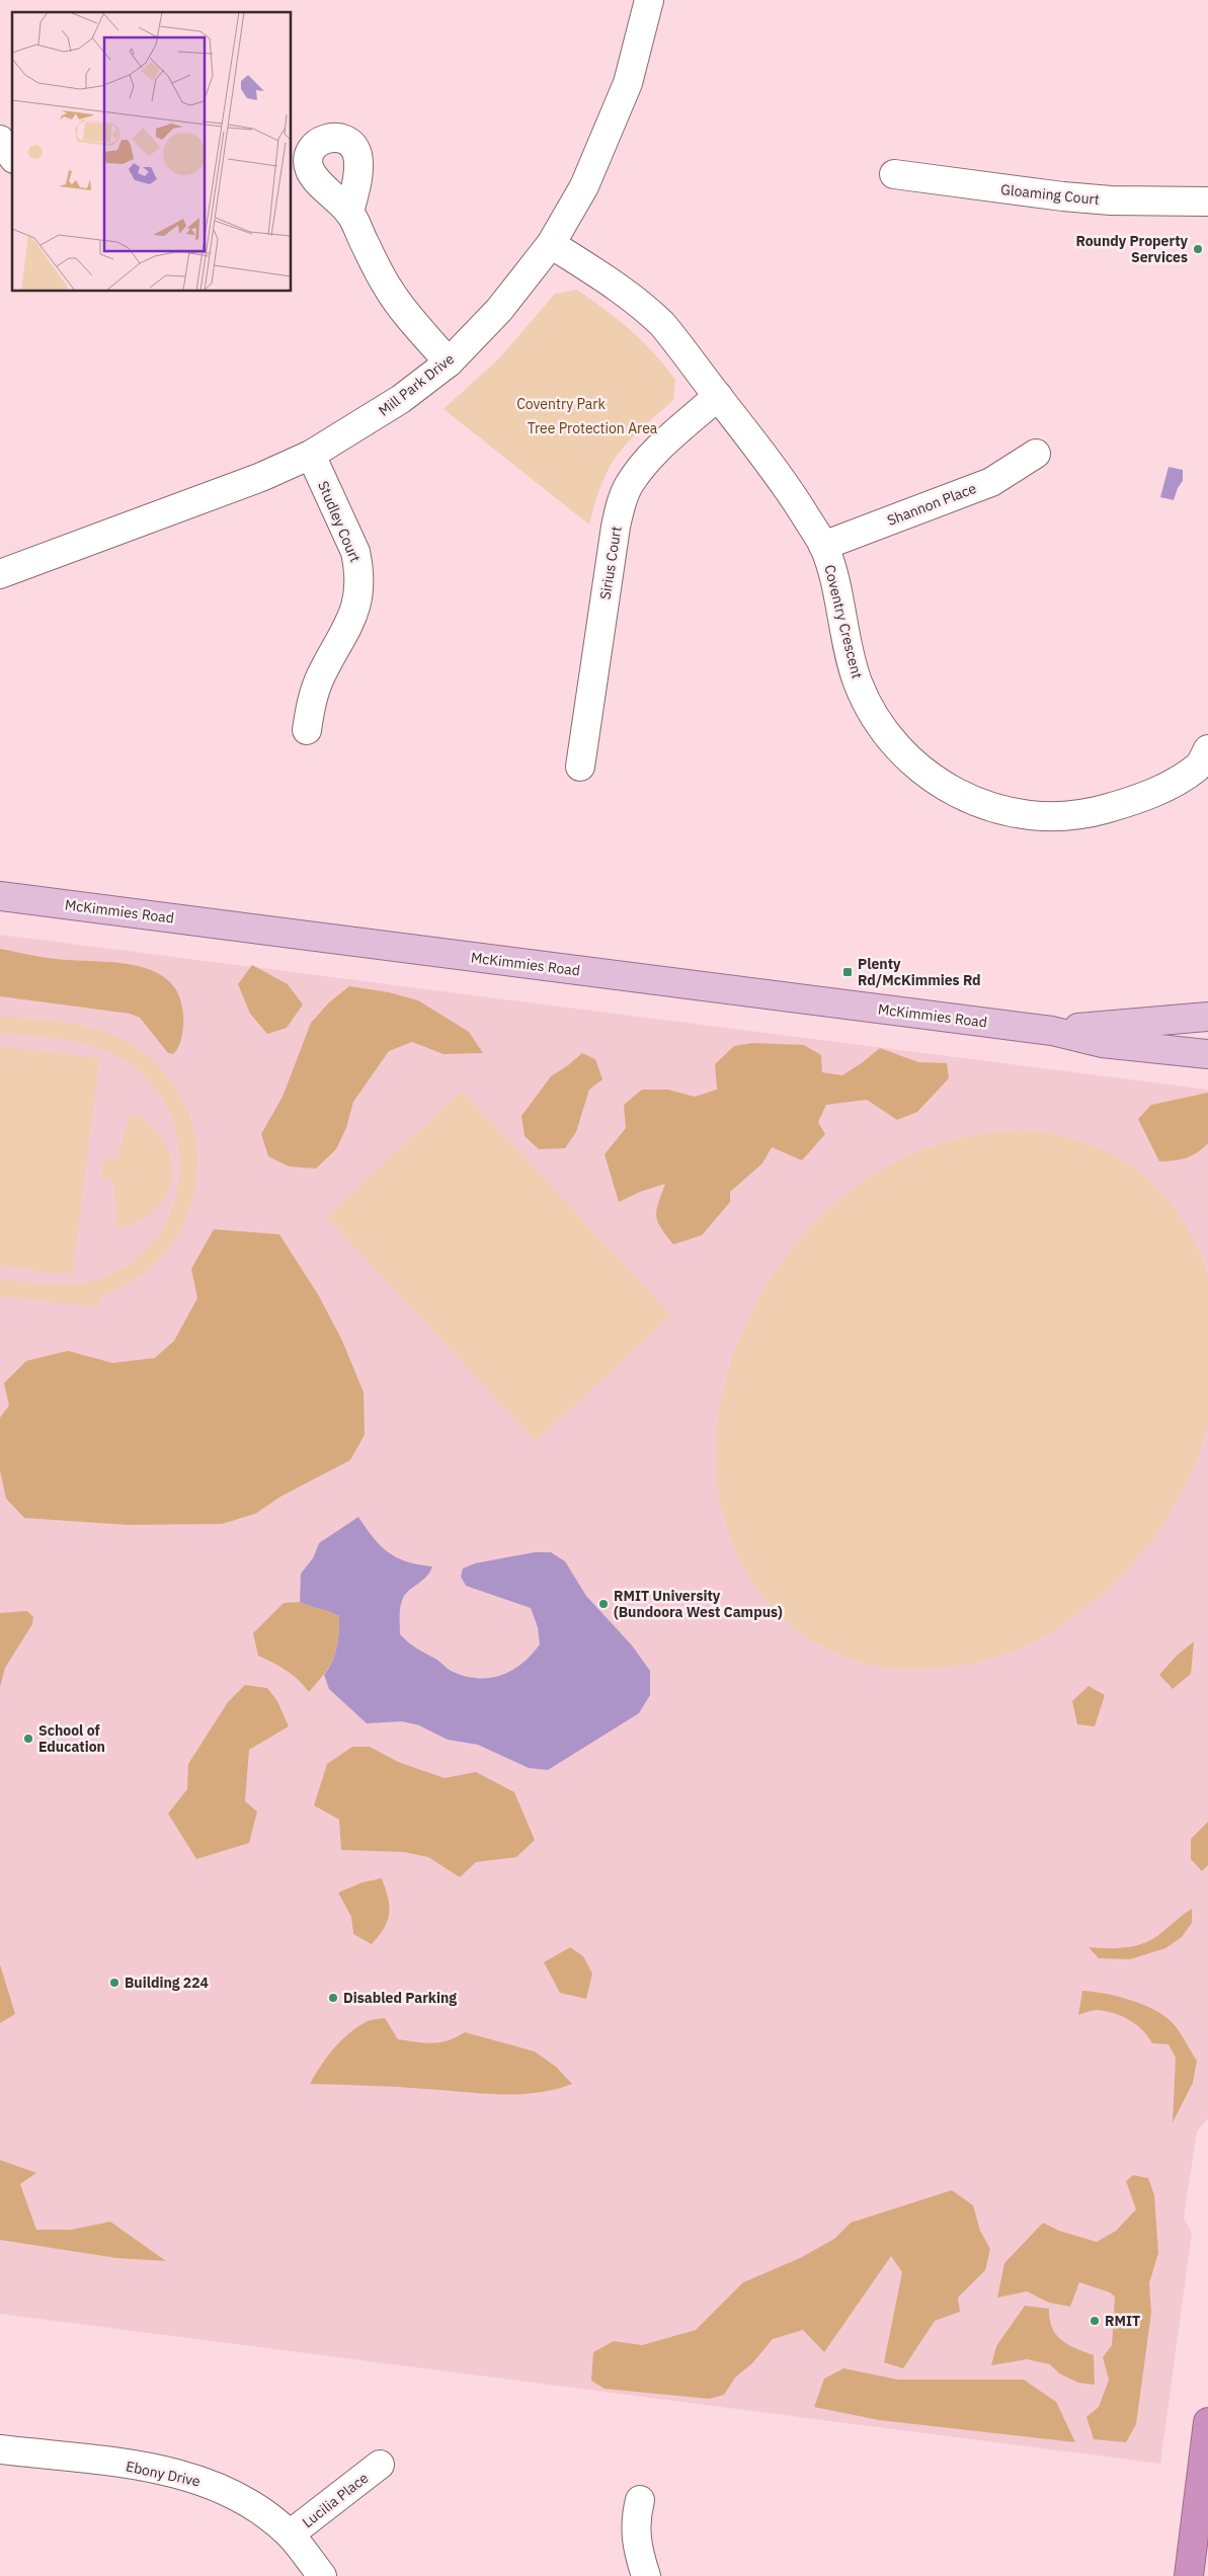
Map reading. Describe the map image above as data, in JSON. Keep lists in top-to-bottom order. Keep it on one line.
{"streets":{"main road":["McKimmies Road"],"street":["Gloaming Court","Mill Park Drive","Shannon Place","Studley Court","Sirius Court","Coventry Crescent","Ebony Drive","Lucilia Place"]},"crossings":[["Mill Park Drive","Studley Court"],["Mill Park Drive","Coventry Crescent"],["Shannon Place","Coventry Crescent"],["Sirius Court","Coventry Crescent"],["Ebony Drive","Lucilia Place"]],"parks":["Coventry Park","Tree Protection Area"],"places":{"other":["Roundy Property Services","RMIT University (Bundoora West Campus)","School of Education","Building 224","Disabled Parking","RMIT"],"transit":["Plenty Rd/McKimmies Rd"]}}
